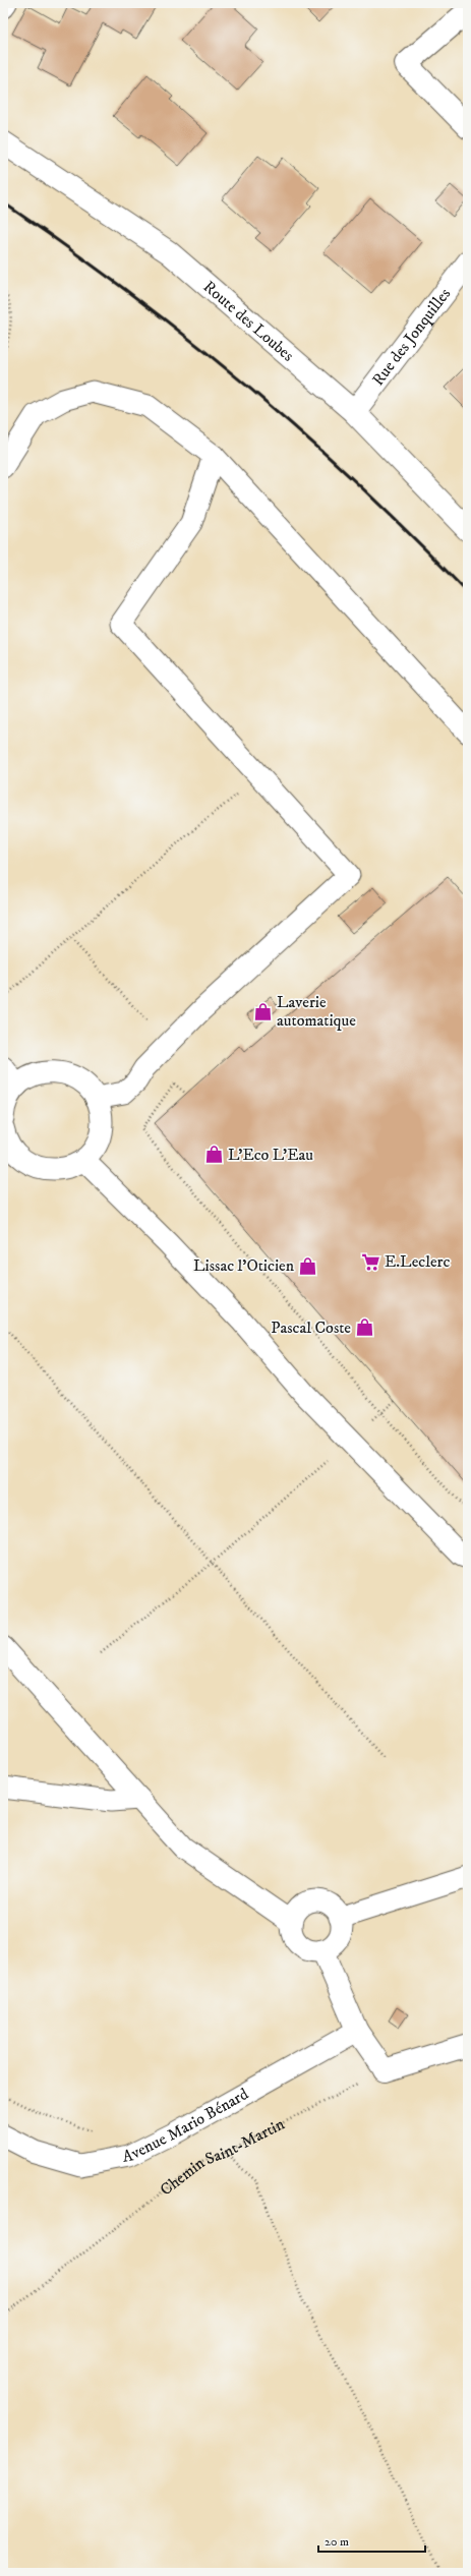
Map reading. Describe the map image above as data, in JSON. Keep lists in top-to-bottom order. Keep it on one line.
{"streets":{"main road":["Route des Loubes","Rue des Jonquilles"],"lane":["Avenue Mario Bénard"],"path":["Chemin Saint-Martin"]},"crossings":[["Route des Loubes","Rue des Jonquilles"]],"places":{"shop":["Laverie automatique","L'Eco L'Eau","Lissac l'Oticien","Pascal Coste"],"supermarket":["E.Leclerc"]},"scale_bar":"20 m"}
